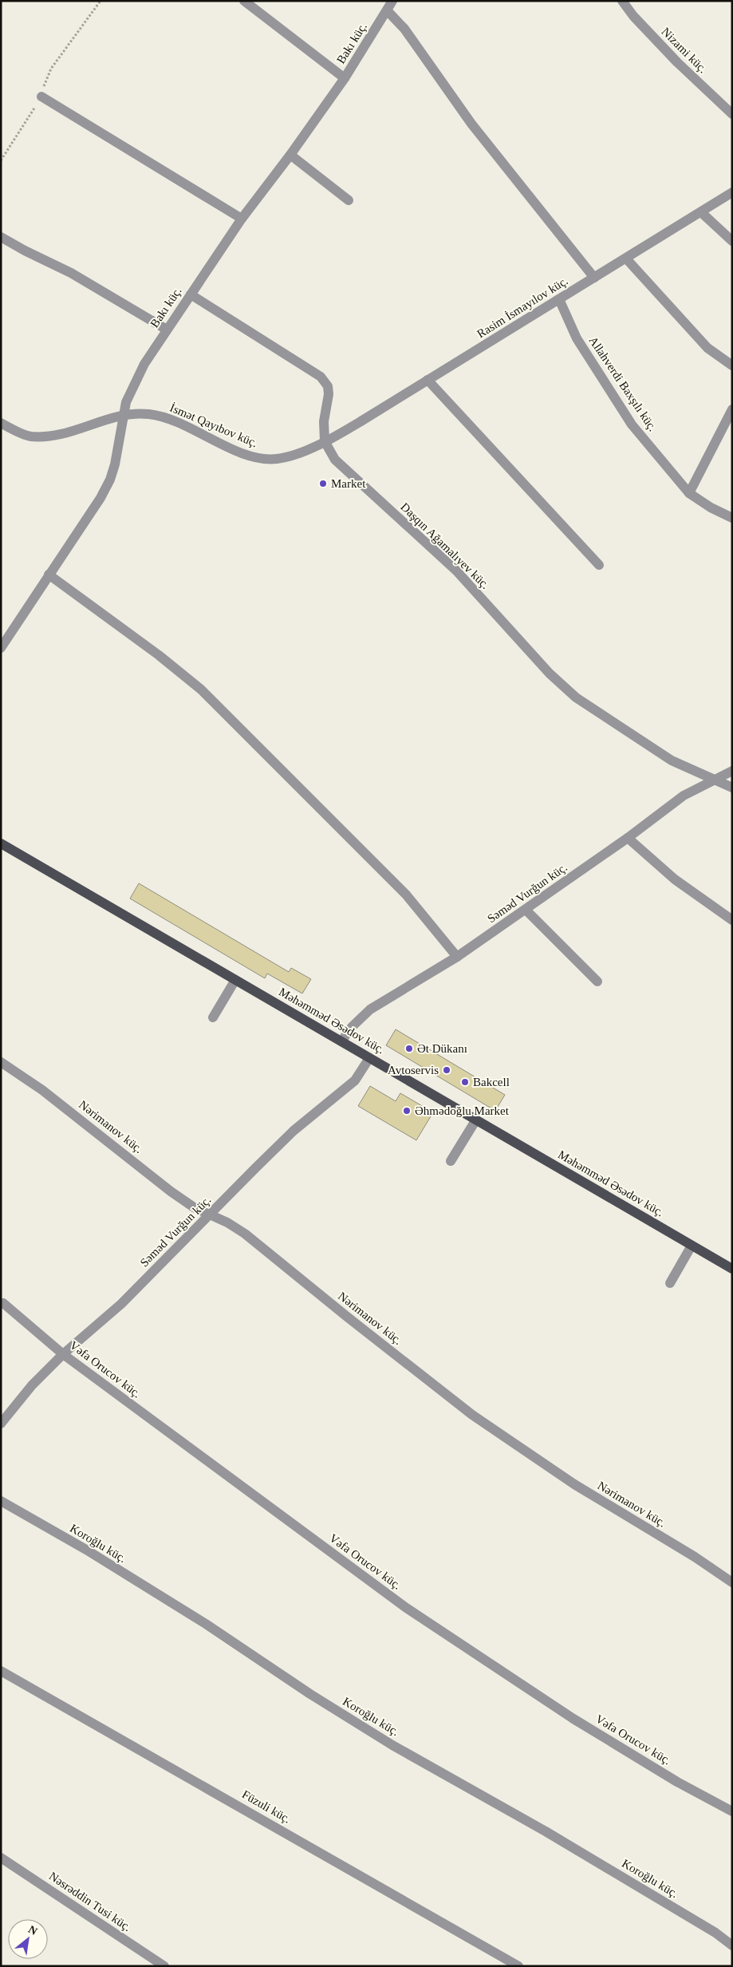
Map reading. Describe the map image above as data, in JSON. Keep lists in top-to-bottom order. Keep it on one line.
{"streets":{"main road":["Məhəmməd Əsədov küç."],"street":["Bakı küç.","Nizami küç.","Rasim İsmayılov küç.","Allahverdi Baxşılı küç.","İsmət Qayıbov küç.","Daşqın Ağamalıyev küç.","Səməd Vurğun küç.","Nərimanov küç.","Vəfa Orucov küç.","Koroğlu küç.","Füzuli küç.","Nəsrəddin Tusi küç."]},"crossings":[["Bakı küç.","İsmət Qayıbov küç."],["Bakı küç.","Daşqın Ağamalıyev küç."],["Rasim İsmayılov küç.","Allahverdi Baxşılı küç."],["Rasim İsmayılov küç.","İsmət Qayıbov küç."],["Rasim İsmayılov küç.","Daşqın Ağamalıyev küç."],["İsmət Qayıbov küç.","Daşqın Ağamalıyev küç."],["Daşqın Ağamalıyev küç.","Səməd Vurğun küç."],["Səməd Vurğun küç.","Məhəmməd Əsədov küç."],["Səməd Vurğun küç.","Nərimanov küç."],["Səməd Vurğun küç.","Vəfa Orucov küç."]],"places":["Market","Ət Dükanı","Avtoservis","Bakcell","Əhmədoğlu Market"],"north":"top right"}
